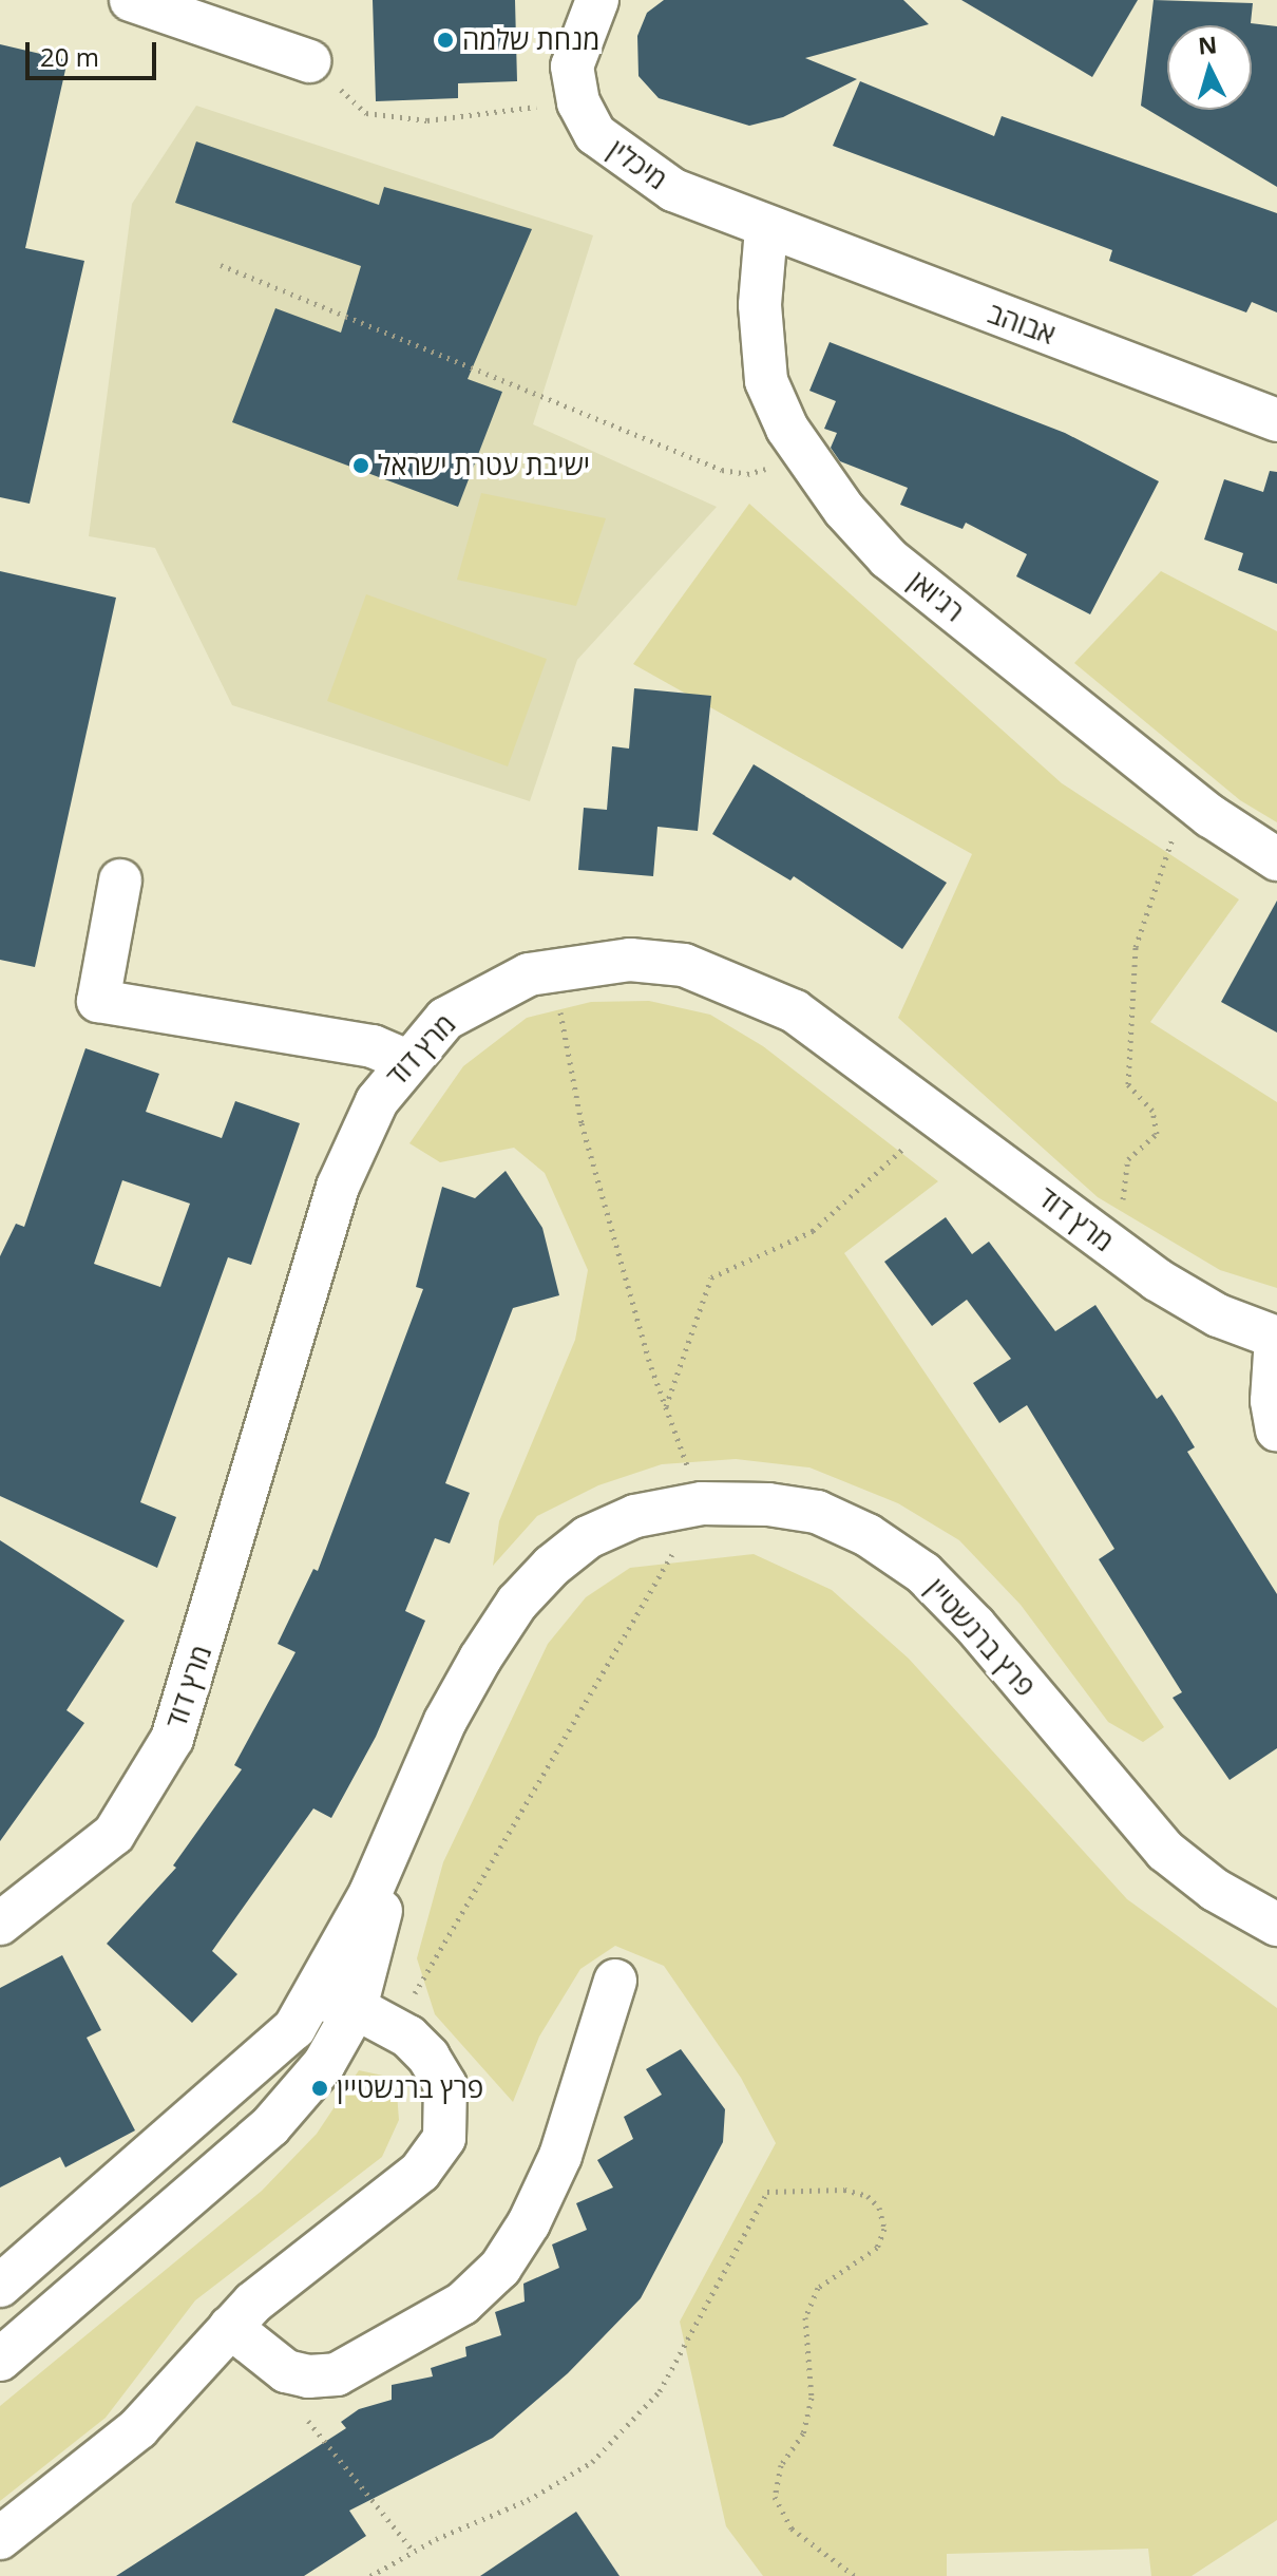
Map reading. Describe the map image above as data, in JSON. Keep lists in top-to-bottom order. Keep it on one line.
{"streets":{"street":["מיכלין","אבוהב","רג'ואן","מרץ דוד","פרץ ברנשטיין"]},"crossings":[["מיכלין","אבוהב"],["מיכלין","רג'ואן"],["אבוהב","רג'ואן"]],"places":["מנחת שלמה","ישיבת עטרת ישראל","פרץ ברנשטיין"],"scale_bar":"20 m","north":"top"}
